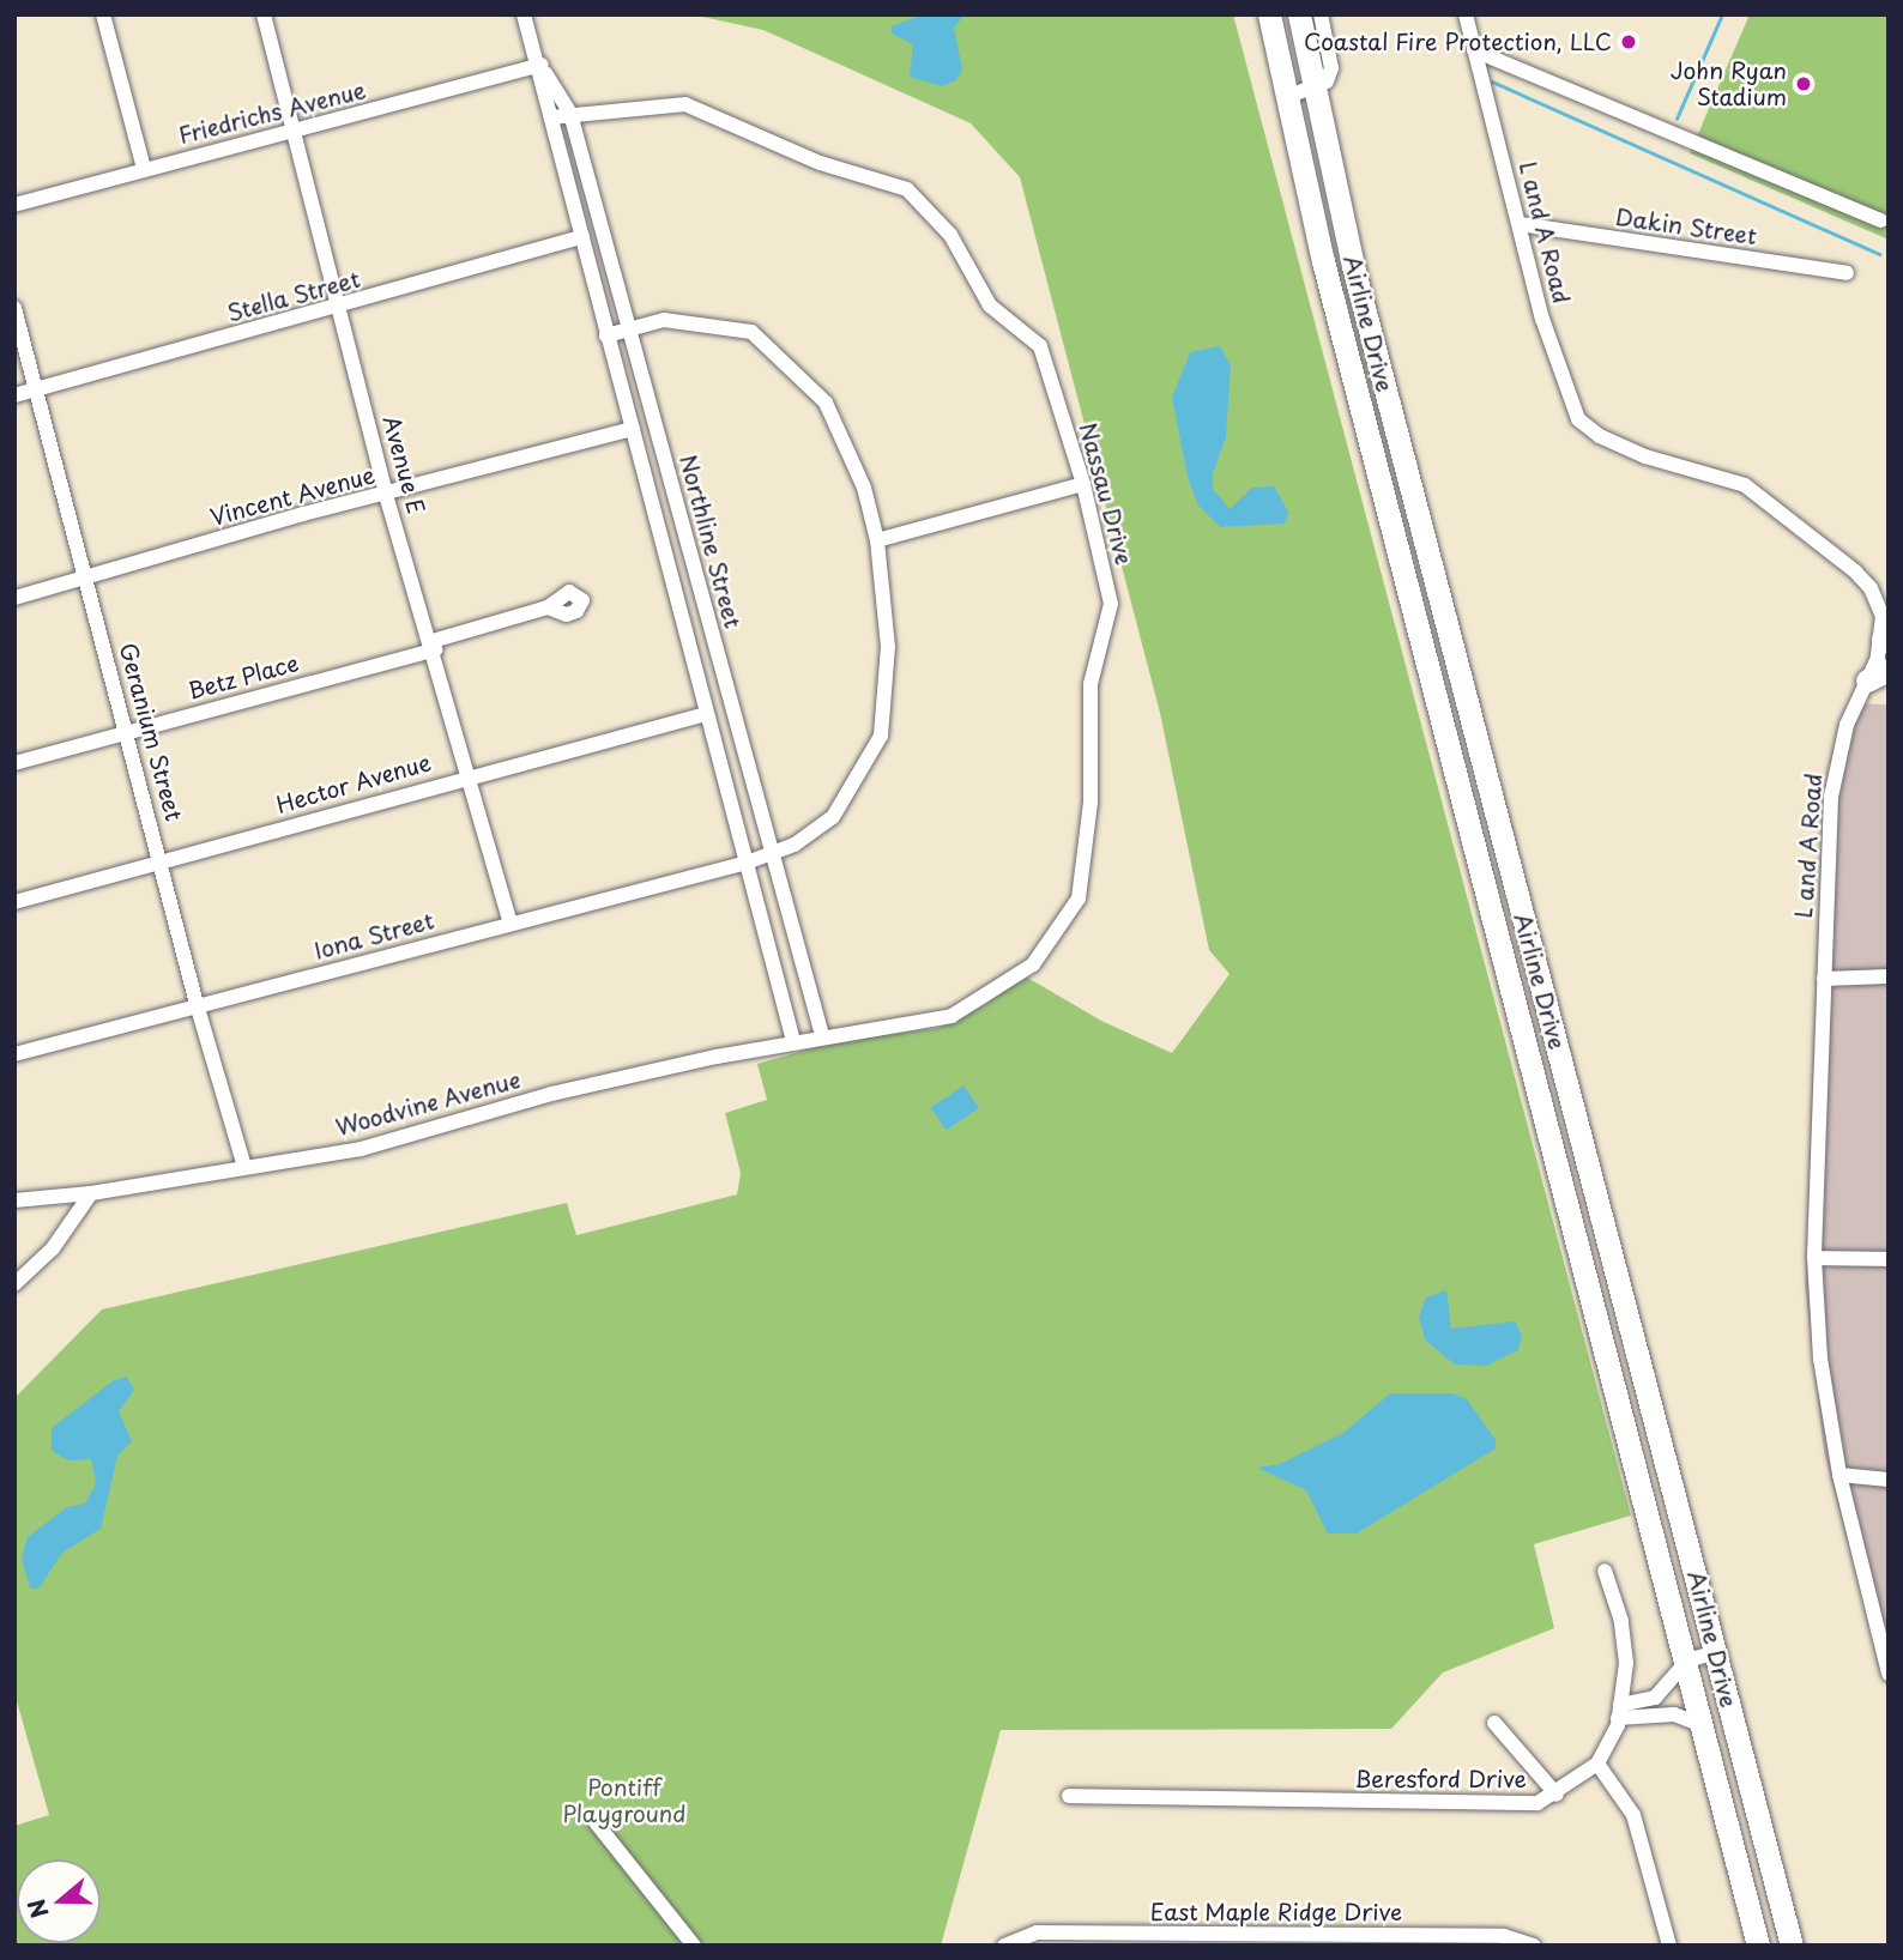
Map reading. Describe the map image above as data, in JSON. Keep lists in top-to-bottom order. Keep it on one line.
{"streets":{"highway":["Airline Drive"],"street":["Friedrichs Avenue","Dakin Street","L and A Road","Stella Street","Avenue E","Nassau Drive","Vincent Avenue","Northline Street","Betz Place","Geranium Street","Hector Avenue","Iona Street","Woodvine Avenue","Beresford Drive","East Maple Ridge Drive"]},"crossings":[["Friedrichs Avenue","Avenue E"],["Friedrichs Avenue","Northline Street"],["Dakin Street","L and A Road"],["Stella Street","Avenue E"],["Stella Street","Northline Street"],["Stella Street","Geranium Street"],["Avenue E","Vincent Avenue"],["Avenue E","Betz Place"],["Avenue E","Hector Avenue"],["Avenue E","Iona Street"],["Nassau Drive","Northline Street"],["Nassau Drive","Woodvine Avenue"],["Vincent Avenue","Northline Street"],["Vincent Avenue","Geranium Street"],["Northline Street","Hector Avenue"],["Northline Street","Iona Street"],["Northline Street","Woodvine Avenue"],["Betz Place","Geranium Street"],["Geranium Street","Hector Avenue"],["Geranium Street","Iona Street"],["Geranium Street","Woodvine Avenue"]],"parks":["Pontiff Playground"],"places":["Coastal Fire Protection, LLC","John Ryan Stadium"],"north":"left"}
